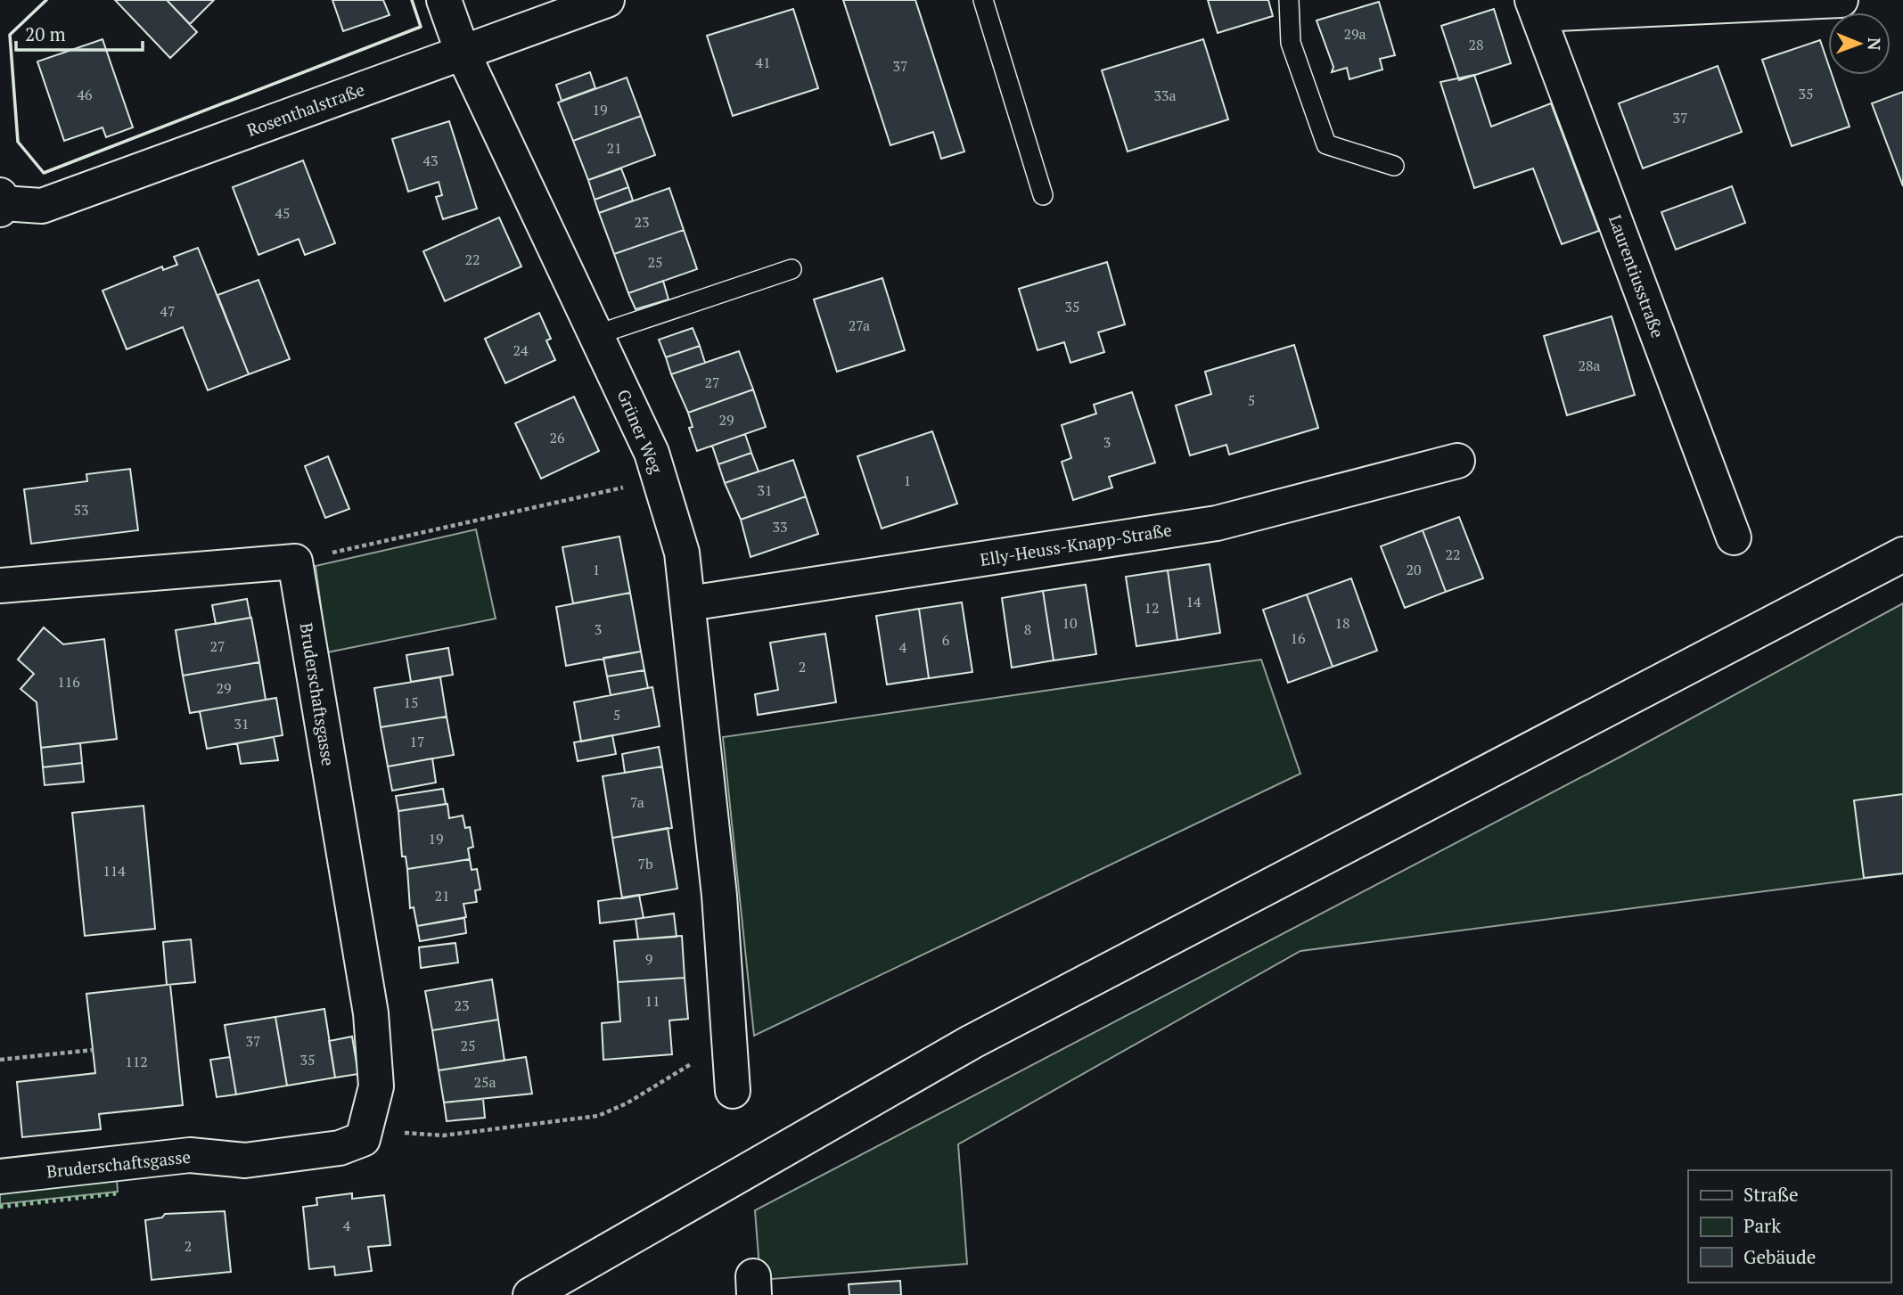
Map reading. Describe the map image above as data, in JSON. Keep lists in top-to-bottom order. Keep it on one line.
{"streets":{"street":["Rosenthalstraße","Laurentiusstraße","Grüner Weg","Elly-Heuss-Knapp-Straße","Bruderschaftsgasse"]},"crossings":[["Rosenthalstraße","Grüner Weg"],["Grüner Weg","Elly-Heuss-Knapp-Straße"]],"house_numbers":["29a","28","41","37","35","46","33a","19","37","21","43","45","23","22","25","35","47","27a","24","28a","27","5","29","26","3","1","31","53","33","22","1","20","14","12","10","18","3","8","16","6","27","4","2","116","29","15","5","31","17","7a","19","7b","114","21","9","11","23","37","25","35","112","25a","4","2"],"legend":["Straße","Park","Gebäude"],"scale_bar":"20 m","north":"right"}
